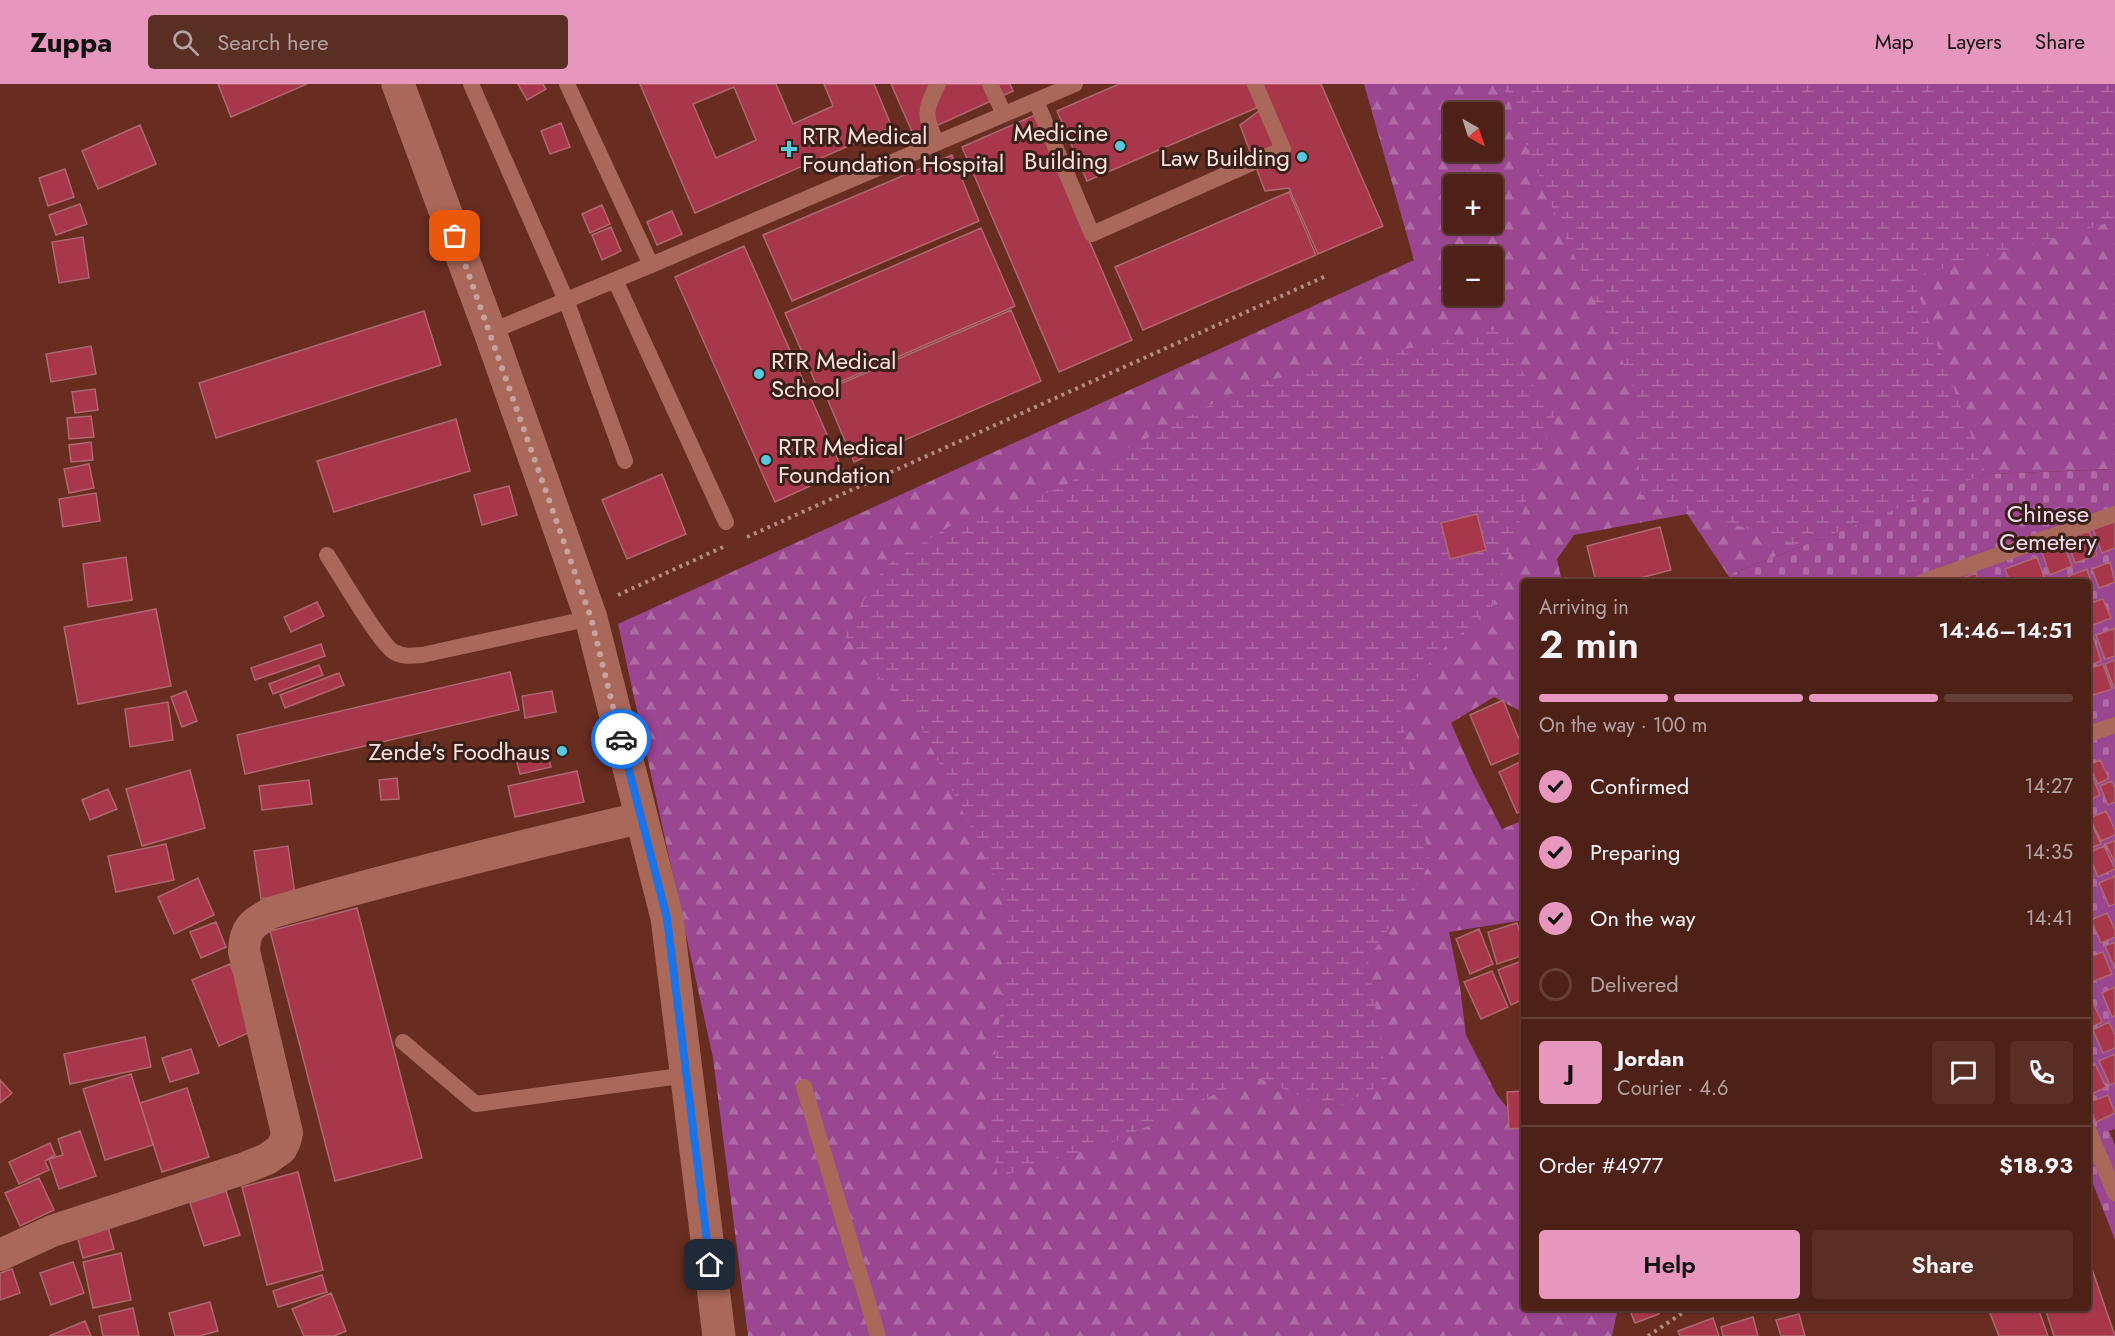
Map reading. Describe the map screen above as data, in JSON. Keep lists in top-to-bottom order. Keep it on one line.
{"parks":["Chinese Cemetery"],"places":{"other":["Medicine Building","Law Building","RTR Medical School","RTR Medical Foundation","Zende's Foodhaus"],"health":["RTR Medical Foundation Hospital"]},"north":"bottom right","page":{"header":"Zuppa","search":"Search here","nav":["Map","Layers","Share"],"map_buttons":["+","−"],"heading":["2 min","Arriving in","14:46–14:51"],"panel":["Jordan","Courier · 4.6","Order #4977","$18.93"],"bar":"On the way · 100 m","list":[["Confirmed","14:27"],["Preparing","14:35"],["On the way","14:41"],"Delivered"],"round":"J","buttons":["Help","Share"]}}
